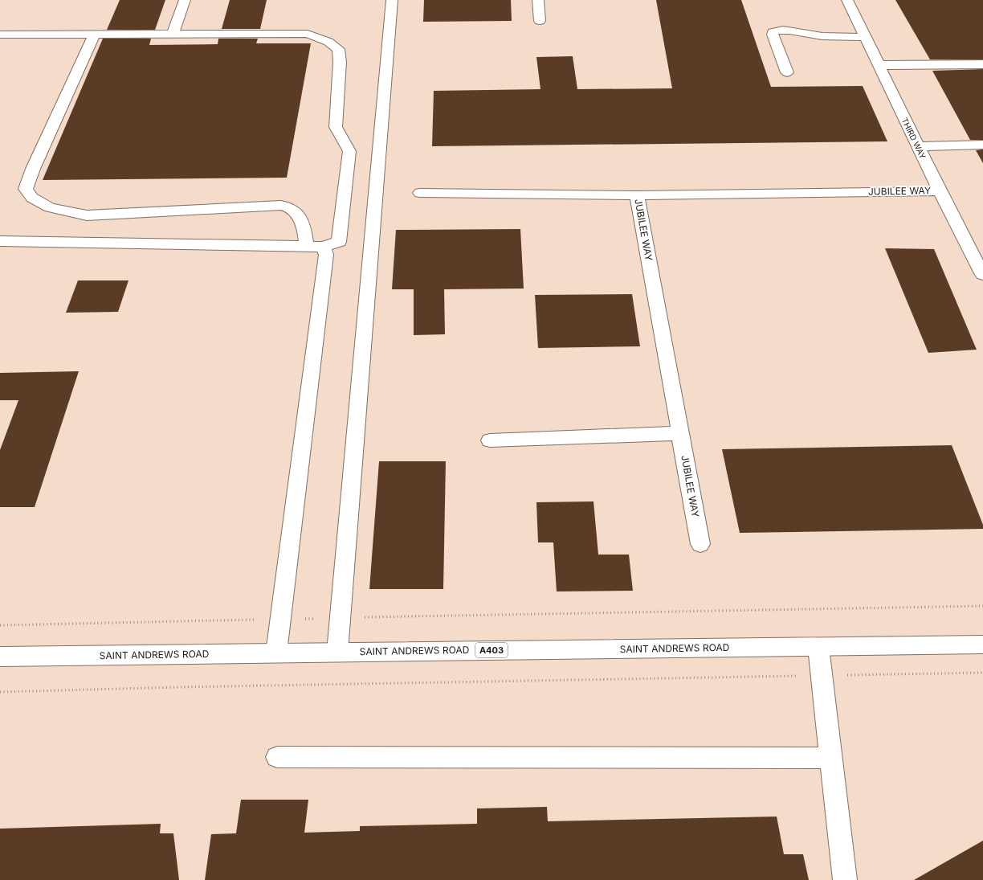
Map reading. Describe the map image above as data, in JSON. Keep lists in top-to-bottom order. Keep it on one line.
{"streets":{"main road":["THIRD WAY","JUBILEE WAY","SAINT ANDREWS ROAD","A403"]},"crossings":[["THIRD WAY","JUBILEE WAY"]]}
